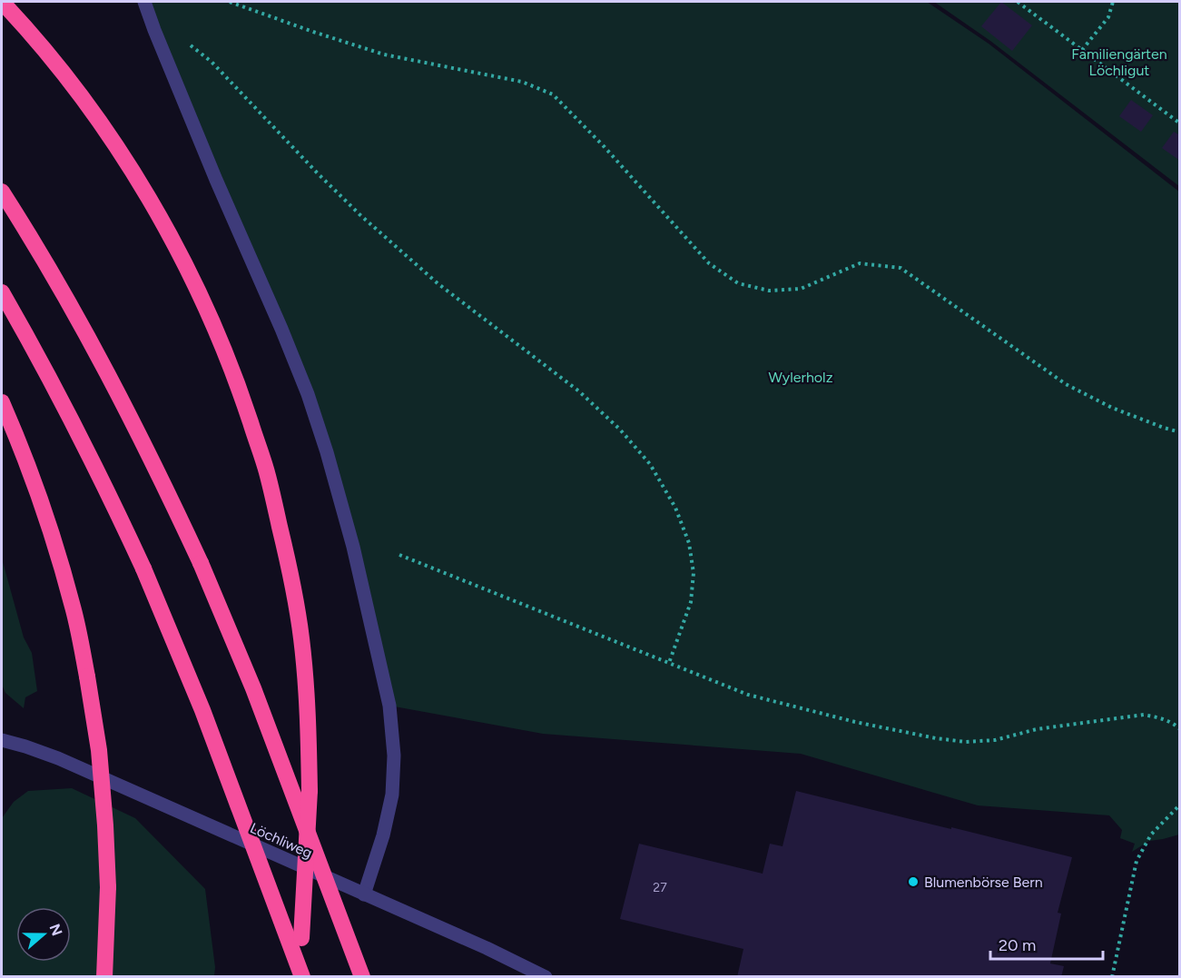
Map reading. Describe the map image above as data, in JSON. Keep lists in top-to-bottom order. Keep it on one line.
{"streets":{"street":["Löchliweg"]},"parks":["Familiengärten Löchligut","Wylerholz"],"places":["Blumenbörse Bern"],"house_numbers":["27"],"scale_bar":"20 m","north":"right"}
